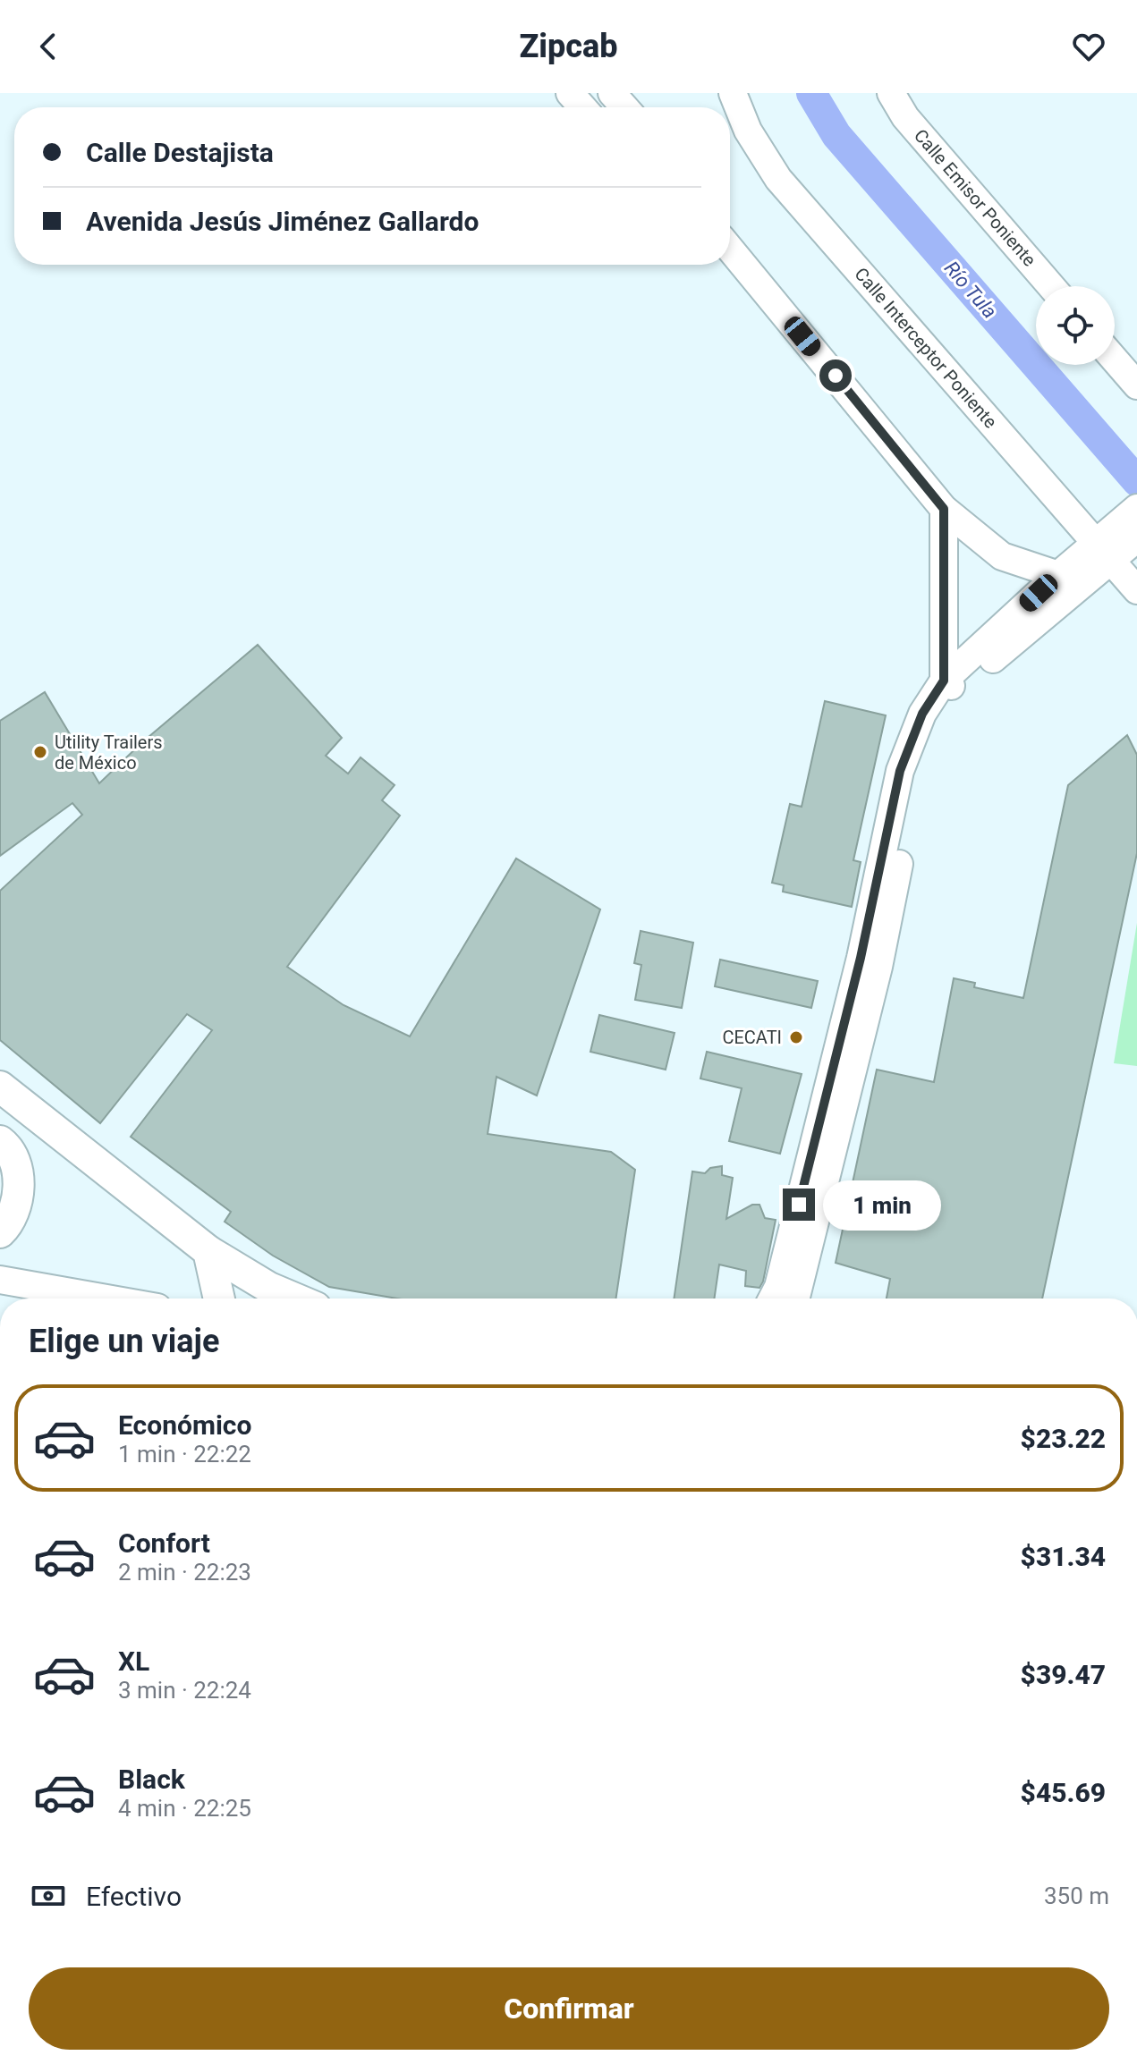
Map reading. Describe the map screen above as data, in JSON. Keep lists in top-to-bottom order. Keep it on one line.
{"streets":{"main road":["Calle Emisor Poniente","Calle Interceptor Poniente"]},"water":["Río Tula"],"places":["Utility Trailers de México","CECATI"],"page":{"header":"Zipcab","banner":["Calle Destajista","Avenida Jesús Jiménez Gallardo"],"bubble":"1 min","heading":"Elige un viaje","list":[{"name":"Económico","note":"1 min · 22:22","value":"$23.22"},{"name":"Confort","note":"2 min · 22:23","value":"$31.34"},{"name":"XL","note":"3 min · 22:24","value":"$39.47"},{"name":"Black","note":"4 min · 22:25","value":"$45.69"}],"pay":["Efectivo","350 m"],"buttons":"Confirmar"}}
